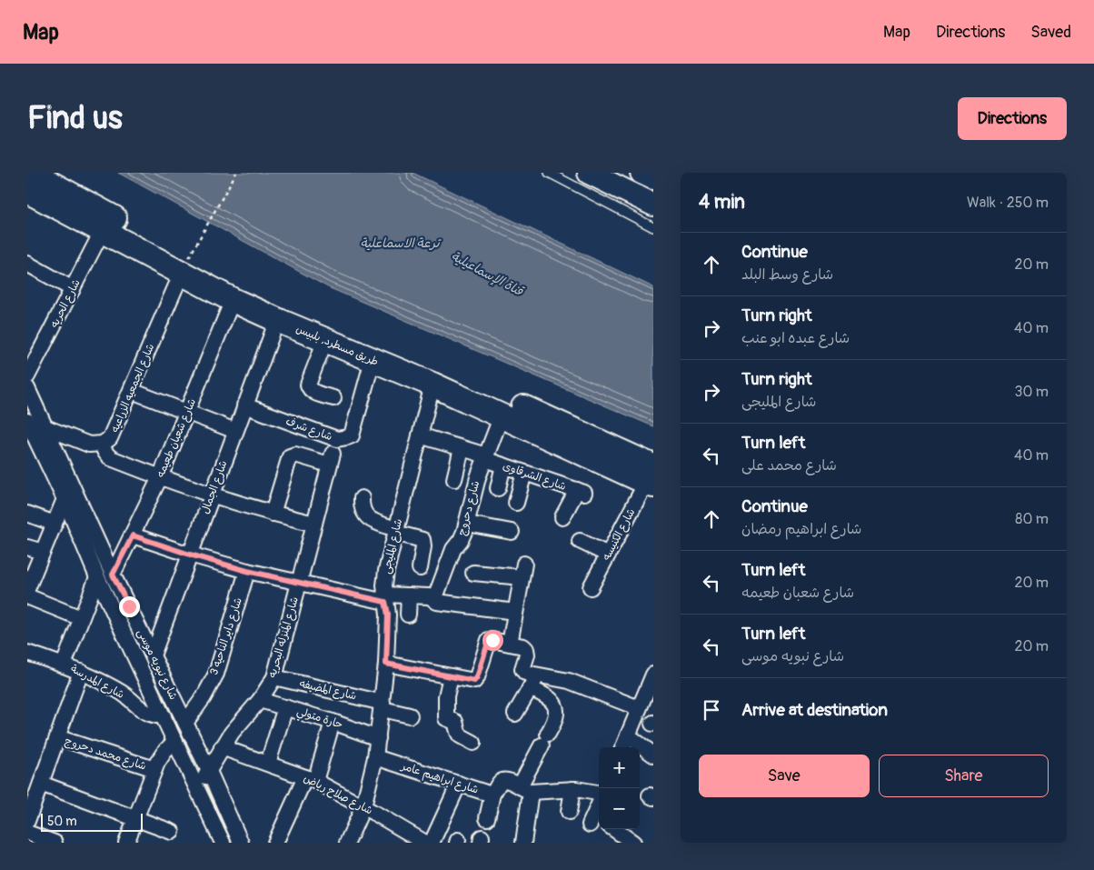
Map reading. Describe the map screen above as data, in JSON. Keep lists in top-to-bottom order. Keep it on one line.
{"streets":{"main road":["طريق مسطرد, بلبيس"],"street":["شارع الحريه","شارع الجمعيه الزراعيه","شارع شرف","شارع شعبان طعيمه","شارع الشرقاوى","شارع الجمال","شارع دحروج","شارع الكنيسه","شارع المليجى","شارع داير الناحيه 3","شارع المنزله البحريه","شارع نبويه موسى","شارع المدرسة","شارع المضيفه","حارة متولي","شارع محمد دحروج","شارع ابراهيم عامر","شارع صلاح رياض"]},"crossings":[["شارع الحريه","طريق مسطرد, بلبيس"],["طريق مسطرد, بلبيس","شارع الجمعيه الزراعيه"],["طريق مسطرد, بلبيس","شارع شرف"],["طريق مسطرد, بلبيس","شارع شعبان طعيمه"],["طريق مسطرد, بلبيس","شارع الجمال"],["طريق مسطرد, بلبيس","شارع دحروج"],["طريق مسطرد, بلبيس","شارع الكنيسه"],["طريق مسطرد, بلبيس","شارع المليجى"],["شارع الجمعيه الزراعيه","شارع نبويه موسى"],["شارع شرف","شارع الجمال"],["شارع شعبان طعيمه","شارع نبويه موسى"],["شارع الشرقاوى","شارع دحروج"],["شارع الشرقاوى","شارع المليجى"],["شارع الجمال","شارع نبويه موسى"],["شارع المليجى","شارع المضيفه"],["شارع المليجى","حارة متولي"],["شارع المليجى","شارع ابراهيم عامر"],["شارع المليجى","شارع صلاح رياض"],["شارع داير الناحيه 3","شارع نبويه موسى"],["شارع المنزله البحريه","شارع نبويه موسى"],["شارع المنزله البحريه","شارع المضيفه"],["شارع المنزله البحريه","حارة متولي"],["شارع المنزله البحريه","شارع صلاح رياض"],["شارع نبويه موسى","شارع المدرسة"]],"water":["ترعة الاسماعلية","قناة الإسماعيلية"],"scale_bar":"50 m","page":{"header":"Map","nav":["Map","Directions","Saved"],"buttons":["Directions",["Save","Share"]],"title":"Find us","heading":["4 min","Walk · 250 m"],"list":[["Continue","شارع وسط البلد","20 m"],["Turn right","شارع عبده ابو عنب","40 m"],["Turn right","شارع المليجى","30 m"],["Turn left","شارع محمد على","40 m"],["Continue","شارع ابراهيم رمضان","80 m"],["Turn left","شارع شعبان طعيمه","20 m"],["Turn left","شارع نبويه موسى","20 m"],"Arrive at destination"],"map_buttons":["+","−"],"scale":"50 m"}}
